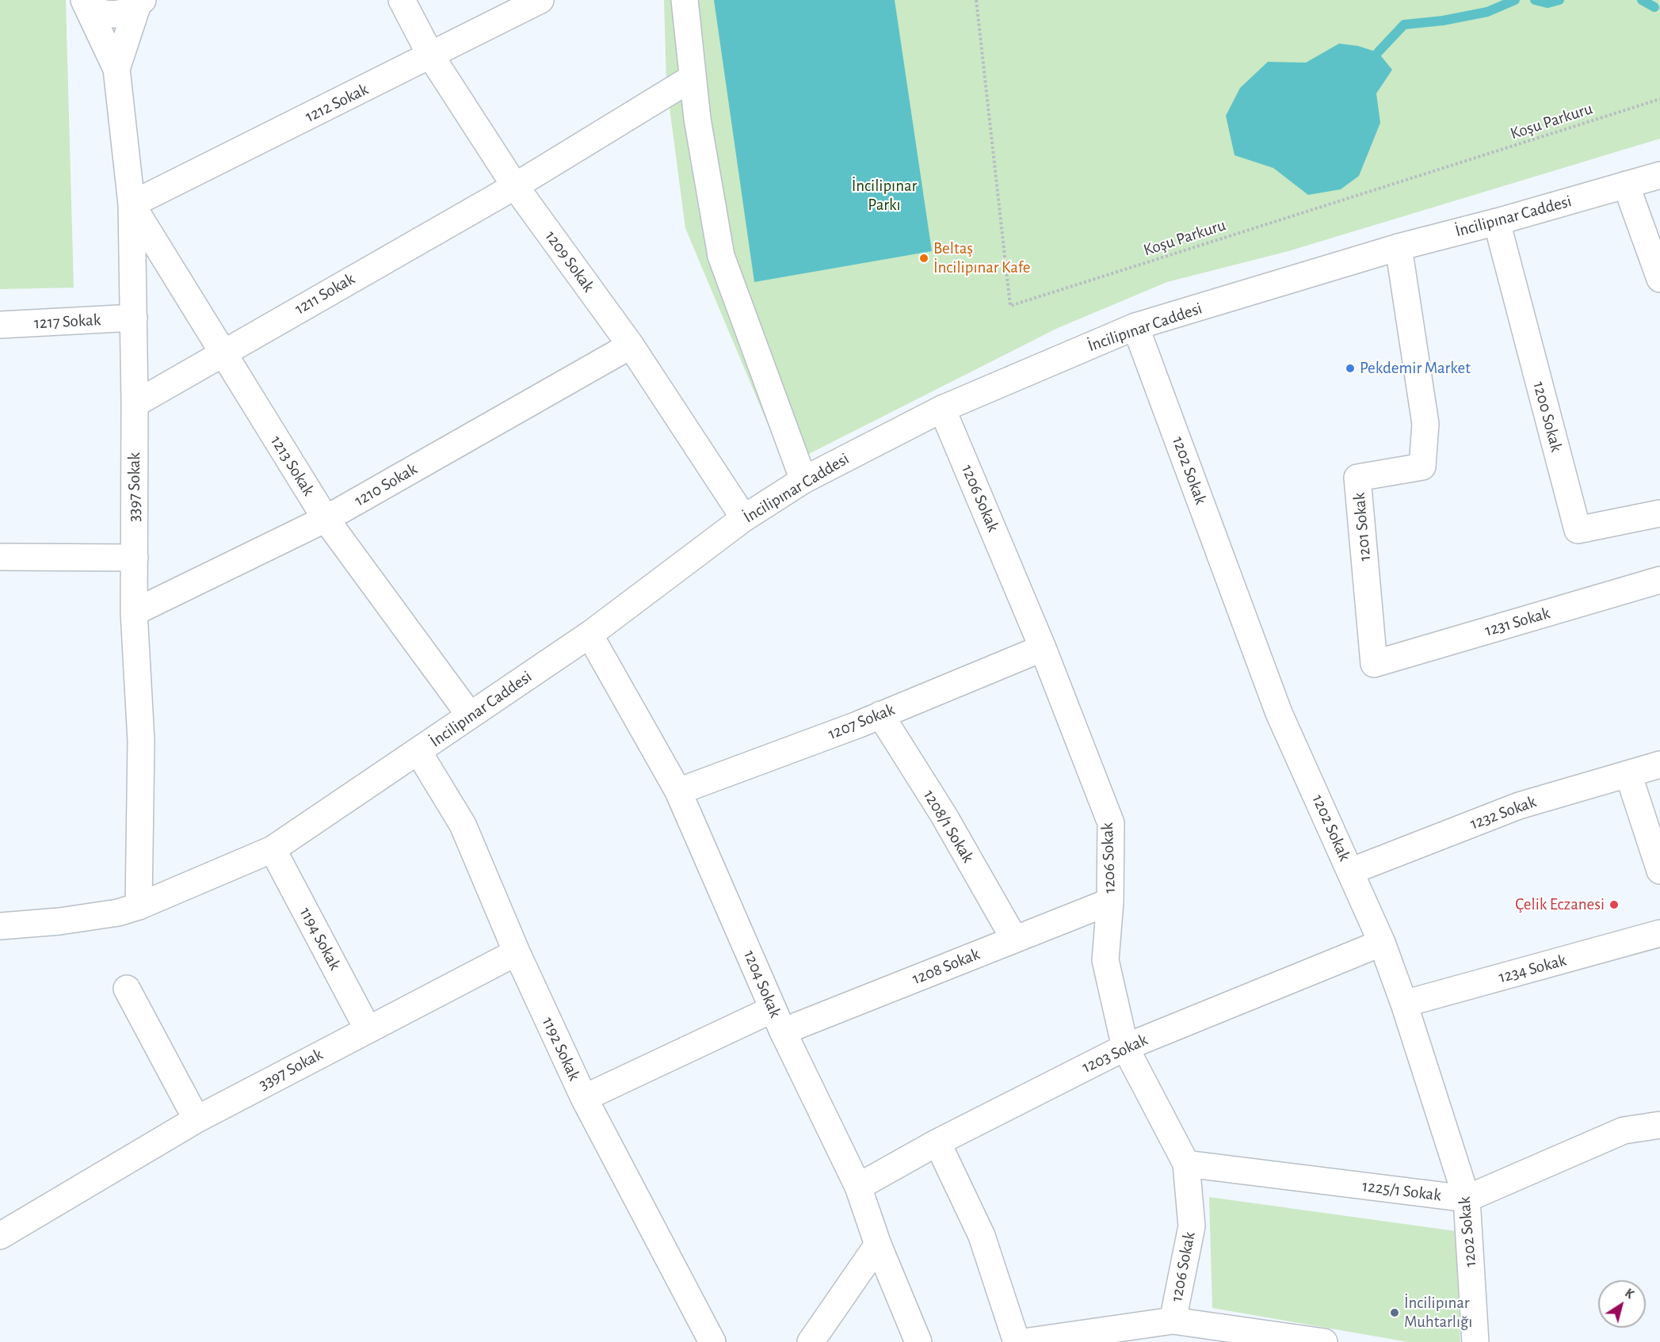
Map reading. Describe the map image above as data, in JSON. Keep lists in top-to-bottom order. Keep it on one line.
{"streets":{"street":["1212 Sokak","İncilipınar Caddesi","1209 Sokak","1211 Sokak","1217 Sokak","1200 Sokak","1213 Sokak","1202 Sokak","1210 Sokak","3397 Sokak","1206 Sokak","1201 Sokak","1231 Sokak","1207 Sokak","1232 Sokak","1208/1 Sokak","1194 Sokak","1208 Sokak","1234 Sokak","1204 Sokak","1192 Sokak","1203 Sokak","1225/1 Sokak"],"path":["Koşu Parkuru"]},"crossings":[["1212 Sokak","1209 Sokak"],["1212 Sokak","1213 Sokak"],["1212 Sokak","3397 Sokak"],["İncilipınar Caddesi","1209 Sokak"],["İncilipınar Caddesi","1200 Sokak"],["İncilipınar Caddesi","1213 Sokak"],["İncilipınar Caddesi","1202 Sokak"],["İncilipınar Caddesi","3397 Sokak"],["İncilipınar Caddesi","1206 Sokak"],["İncilipınar Caddesi","1201 Sokak"],["İncilipınar Caddesi","1194 Sokak"],["İncilipınar Caddesi","1204 Sokak"],["İncilipınar Caddesi","1192 Sokak"],["1209 Sokak","1211 Sokak"],["1209 Sokak","1210 Sokak"],["1211 Sokak","1213 Sokak"],["1211 Sokak","3397 Sokak"],["1217 Sokak","3397 Sokak"],["1213 Sokak","1210 Sokak"],["1213 Sokak","3397 Sokak"],["1202 Sokak","1232 Sokak"],["1202 Sokak","1234 Sokak"],["1202 Sokak","1203 Sokak"],["1202 Sokak","1225/1 Sokak"],["1210 Sokak","3397 Sokak"],["3397 Sokak","1194 Sokak"],["3397 Sokak","1192 Sokak"],["1206 Sokak","1207 Sokak"],["1206 Sokak","1208 Sokak"],["1206 Sokak","1203 Sokak"],["1206 Sokak","1225/1 Sokak"],["1201 Sokak","1231 Sokak"],["1207 Sokak","1208/1 Sokak"],["1207 Sokak","1204 Sokak"],["1208/1 Sokak","1208 Sokak"],["1208 Sokak","1204 Sokak"],["1208 Sokak","1192 Sokak"],["1204 Sokak","1203 Sokak"]],"parks":["İncilipınar Parkı"],"places":["Beltaş İncilipınar Kafe","Pekdemir Market","Çelik Eczanesi","İncilipınar Muhtarlığı"],"north":"top right"}
